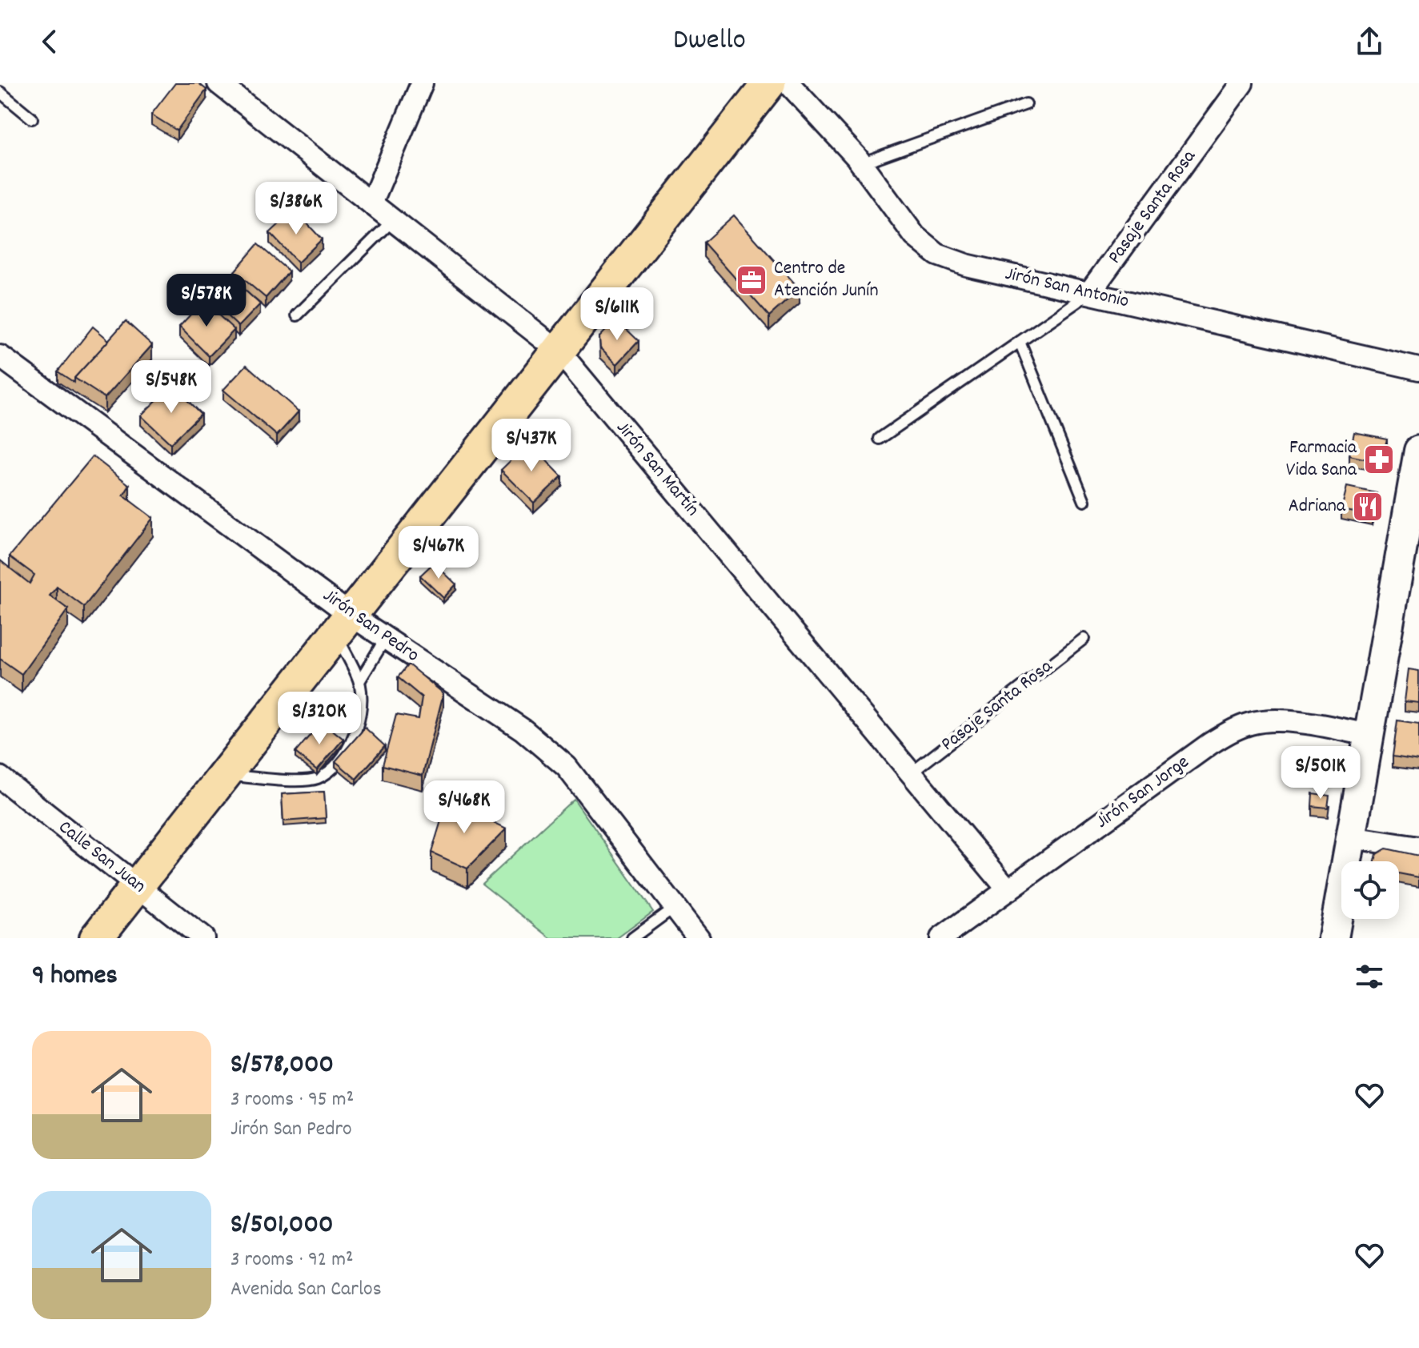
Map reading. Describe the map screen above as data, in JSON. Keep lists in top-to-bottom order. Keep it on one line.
{"streets":{"street":["Pasaje Santa Rosa","Jirón San Antonio","Jirón San Martín","Jirón San Pedro","Jirón San Jorge","Calle San Juan"]},"crossings":[["Pasaje Santa Rosa","Jirón San Antonio"],["Pasaje Santa Rosa","Jirón San Martín"],["Jirón San Martín","Jirón San Jorge"]],"places":{"office":["Centro de Atención Junín"],"pharmacy":["Farmacia Vida Sana"],"restaurant":["Adriana"]},"page":{"header":"Dwello","price":["S/386K","S/578K","S/611K","S/548K","S/437K","S/467K","S/320K","S/501K","S/468K"],"heading":"9 homes","list":[{"name":"S/578,000","note":"3 rooms · 95 m² · Jirón San Pedro"},{"name":"S/501,000","note":"3 rooms · 92 m² · Avenida San Carlos"}]}}
